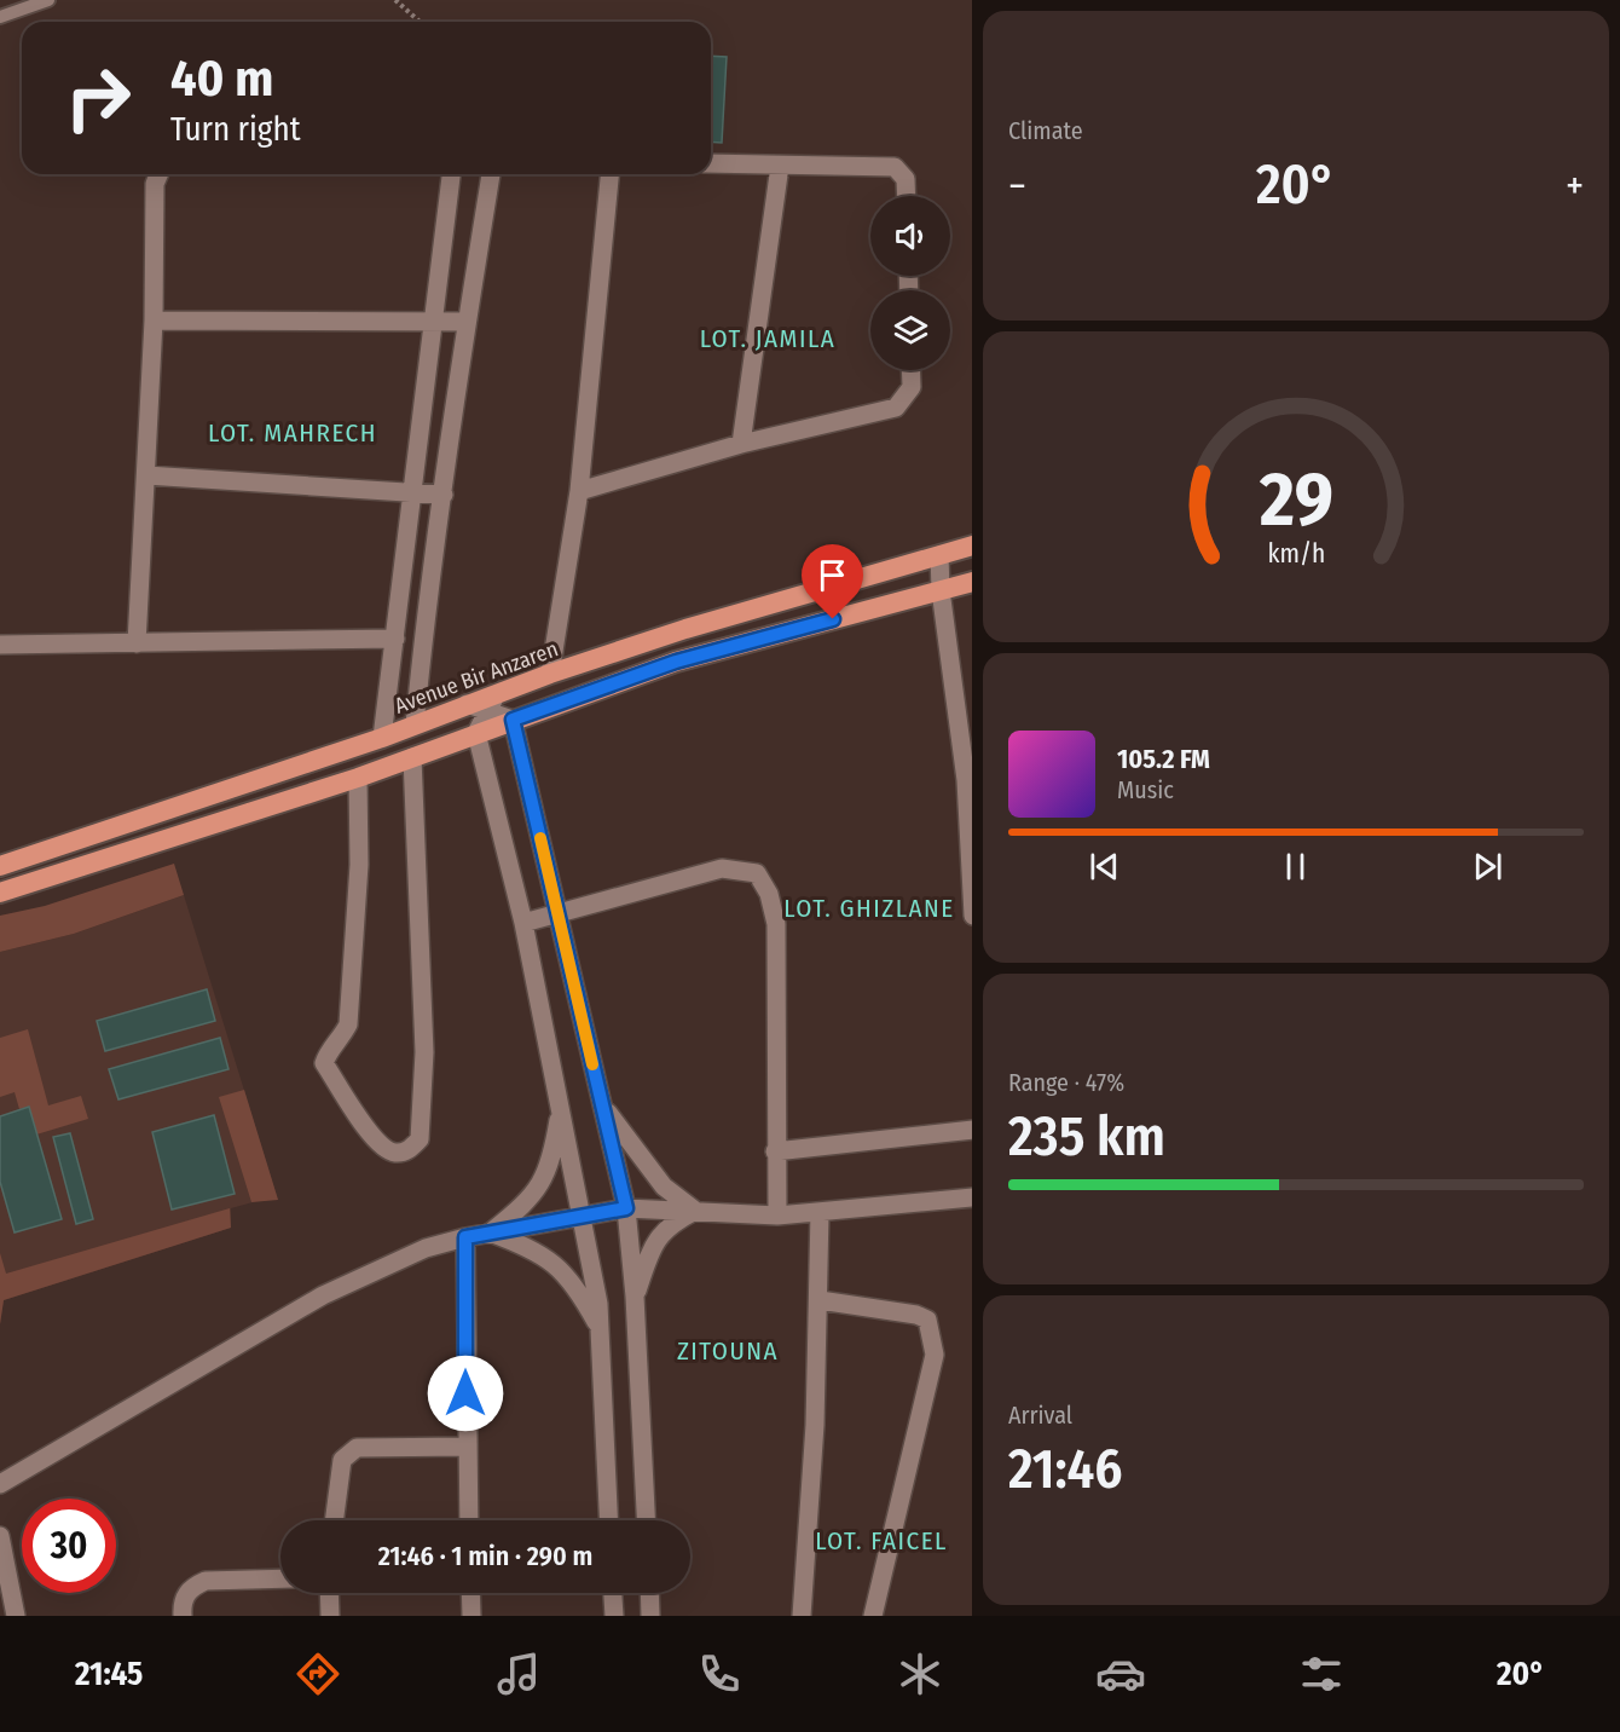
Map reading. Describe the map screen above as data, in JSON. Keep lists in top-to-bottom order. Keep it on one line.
{"streets":{"highway":["Avenue Bir Anzaren"]},"districts":["LOT. JAMILA","LOT. MAHRECH","LOT. GHIZLANE","ZITOUNA","LOT. FAICEL"],"page":{"tile":["Climate",["Range · 47%","235 km"],["Arrival","21:46"]],"turn":["40 m","Turn right"],"heat":["−","20°","+"],"song":["105.2 FM","Music"],"limit":"30","trip":"21:46 · 1 min · 290 m","tabs":["21:45","20°"],"gauge":["29","km/h"]}}
